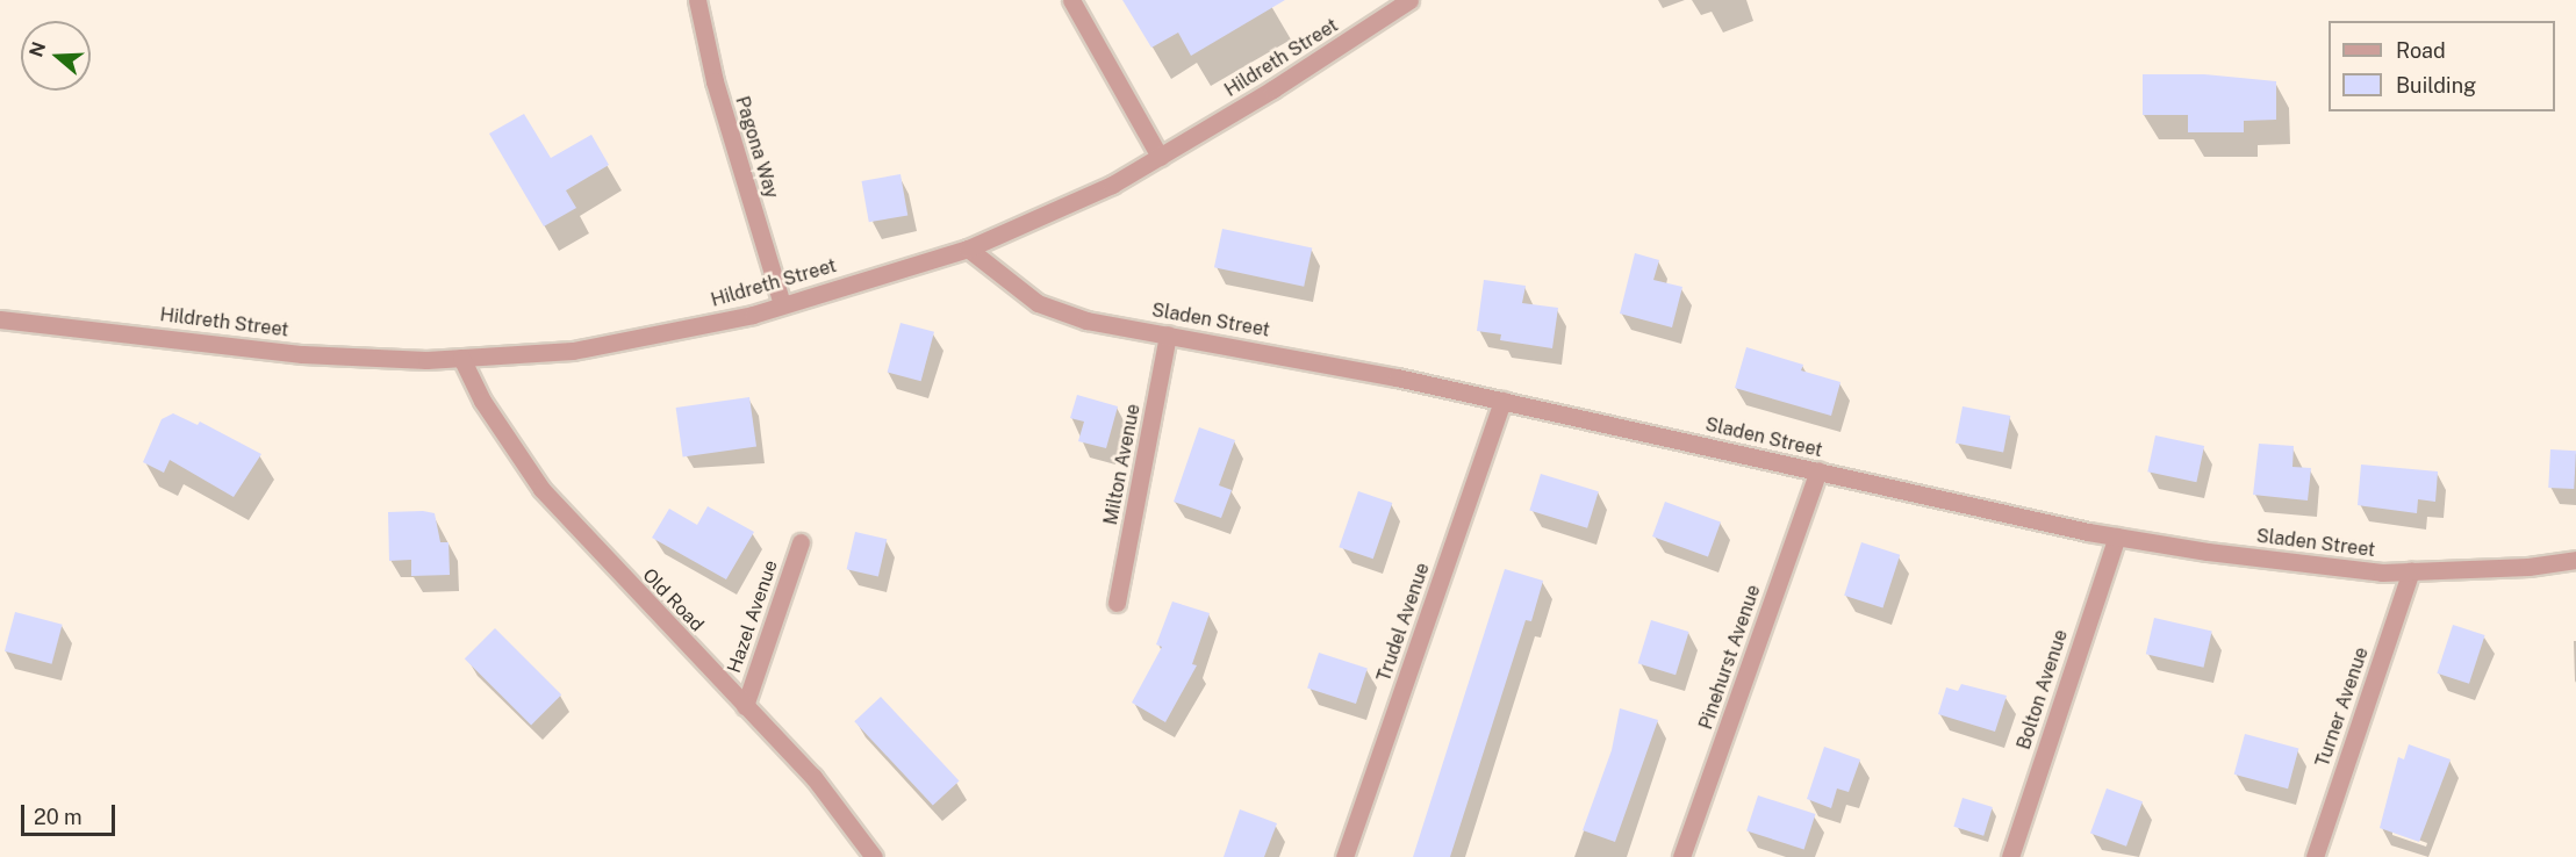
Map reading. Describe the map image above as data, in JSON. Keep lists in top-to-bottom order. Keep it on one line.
{"streets":{"street":["Hildreth Street","Pagona Way","Sladen Street","Milton Avenue","Old Road","Hazel Avenue","Trudel Avenue","Pinehurst Avenue","Bolton Avenue","Turner Avenue"]},"crossings":[["Hildreth Street","Pagona Way"],["Hildreth Street","Sladen Street"],["Hildreth Street","Old Road"],["Sladen Street","Milton Avenue"],["Sladen Street","Trudel Avenue"],["Sladen Street","Pinehurst Avenue"],["Sladen Street","Bolton Avenue"],["Sladen Street","Turner Avenue"],["Old Road","Hazel Avenue"]],"legend":["Road","Building"],"scale_bar":"20 m","north":"left"}
